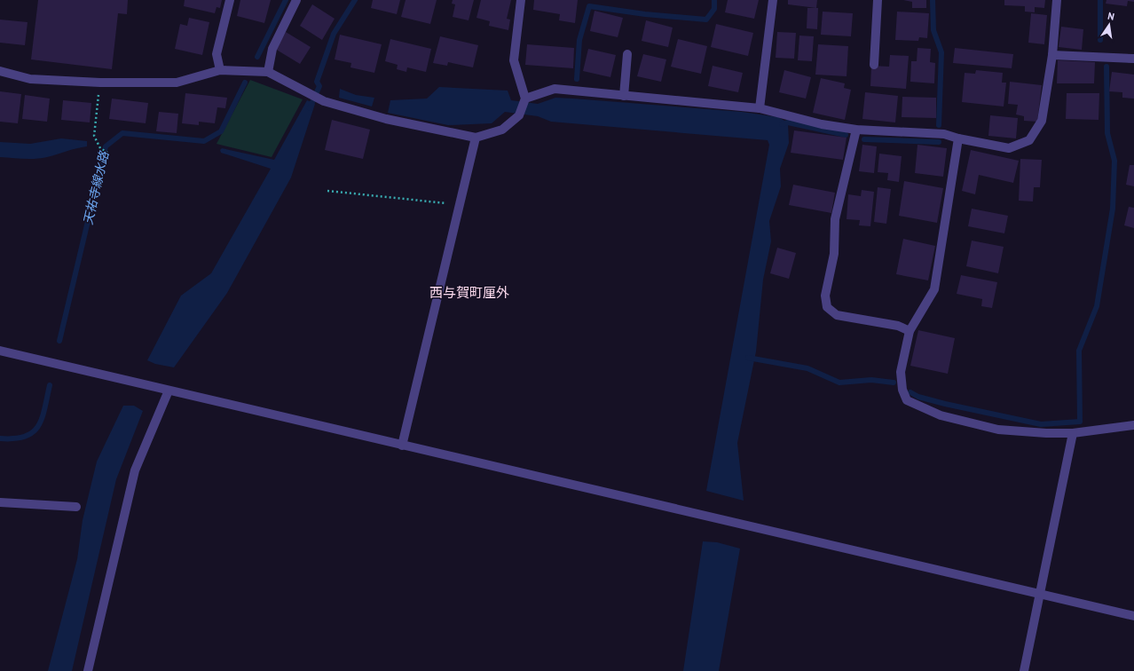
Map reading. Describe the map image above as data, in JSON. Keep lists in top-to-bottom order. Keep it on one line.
{"districts":["西与賀町厘外"],"water":["天祐寺線水路"],"north":"top"}
